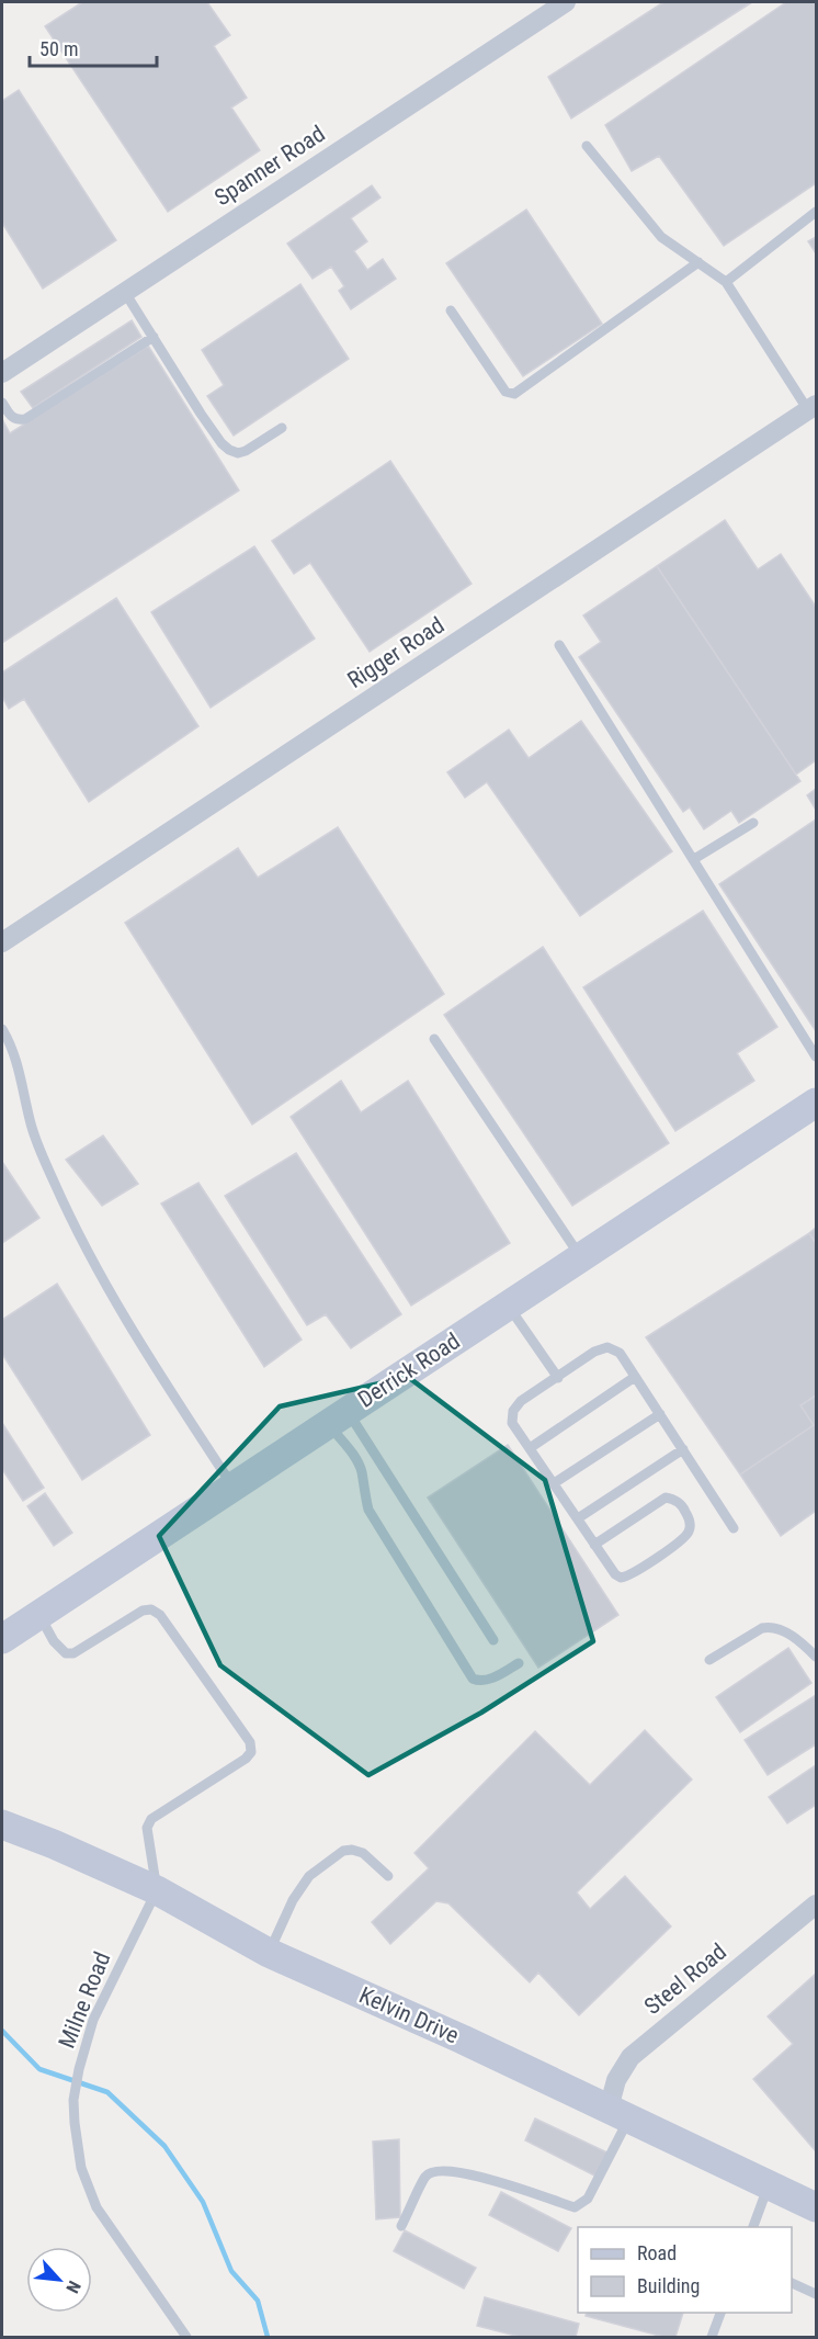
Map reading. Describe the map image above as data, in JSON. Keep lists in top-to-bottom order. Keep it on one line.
{"streets":{"street":["Spanner Road","Rigger Road","Derrick Road","Steel Road","Kelvin Drive"],"lane":["Milne Road"]},"crossings":[["Steel Road","Kelvin Drive"],["Milne Road","Kelvin Drive"]],"legend":["Road","Building"],"scale_bar":"50 m","north":"bottom right"}
